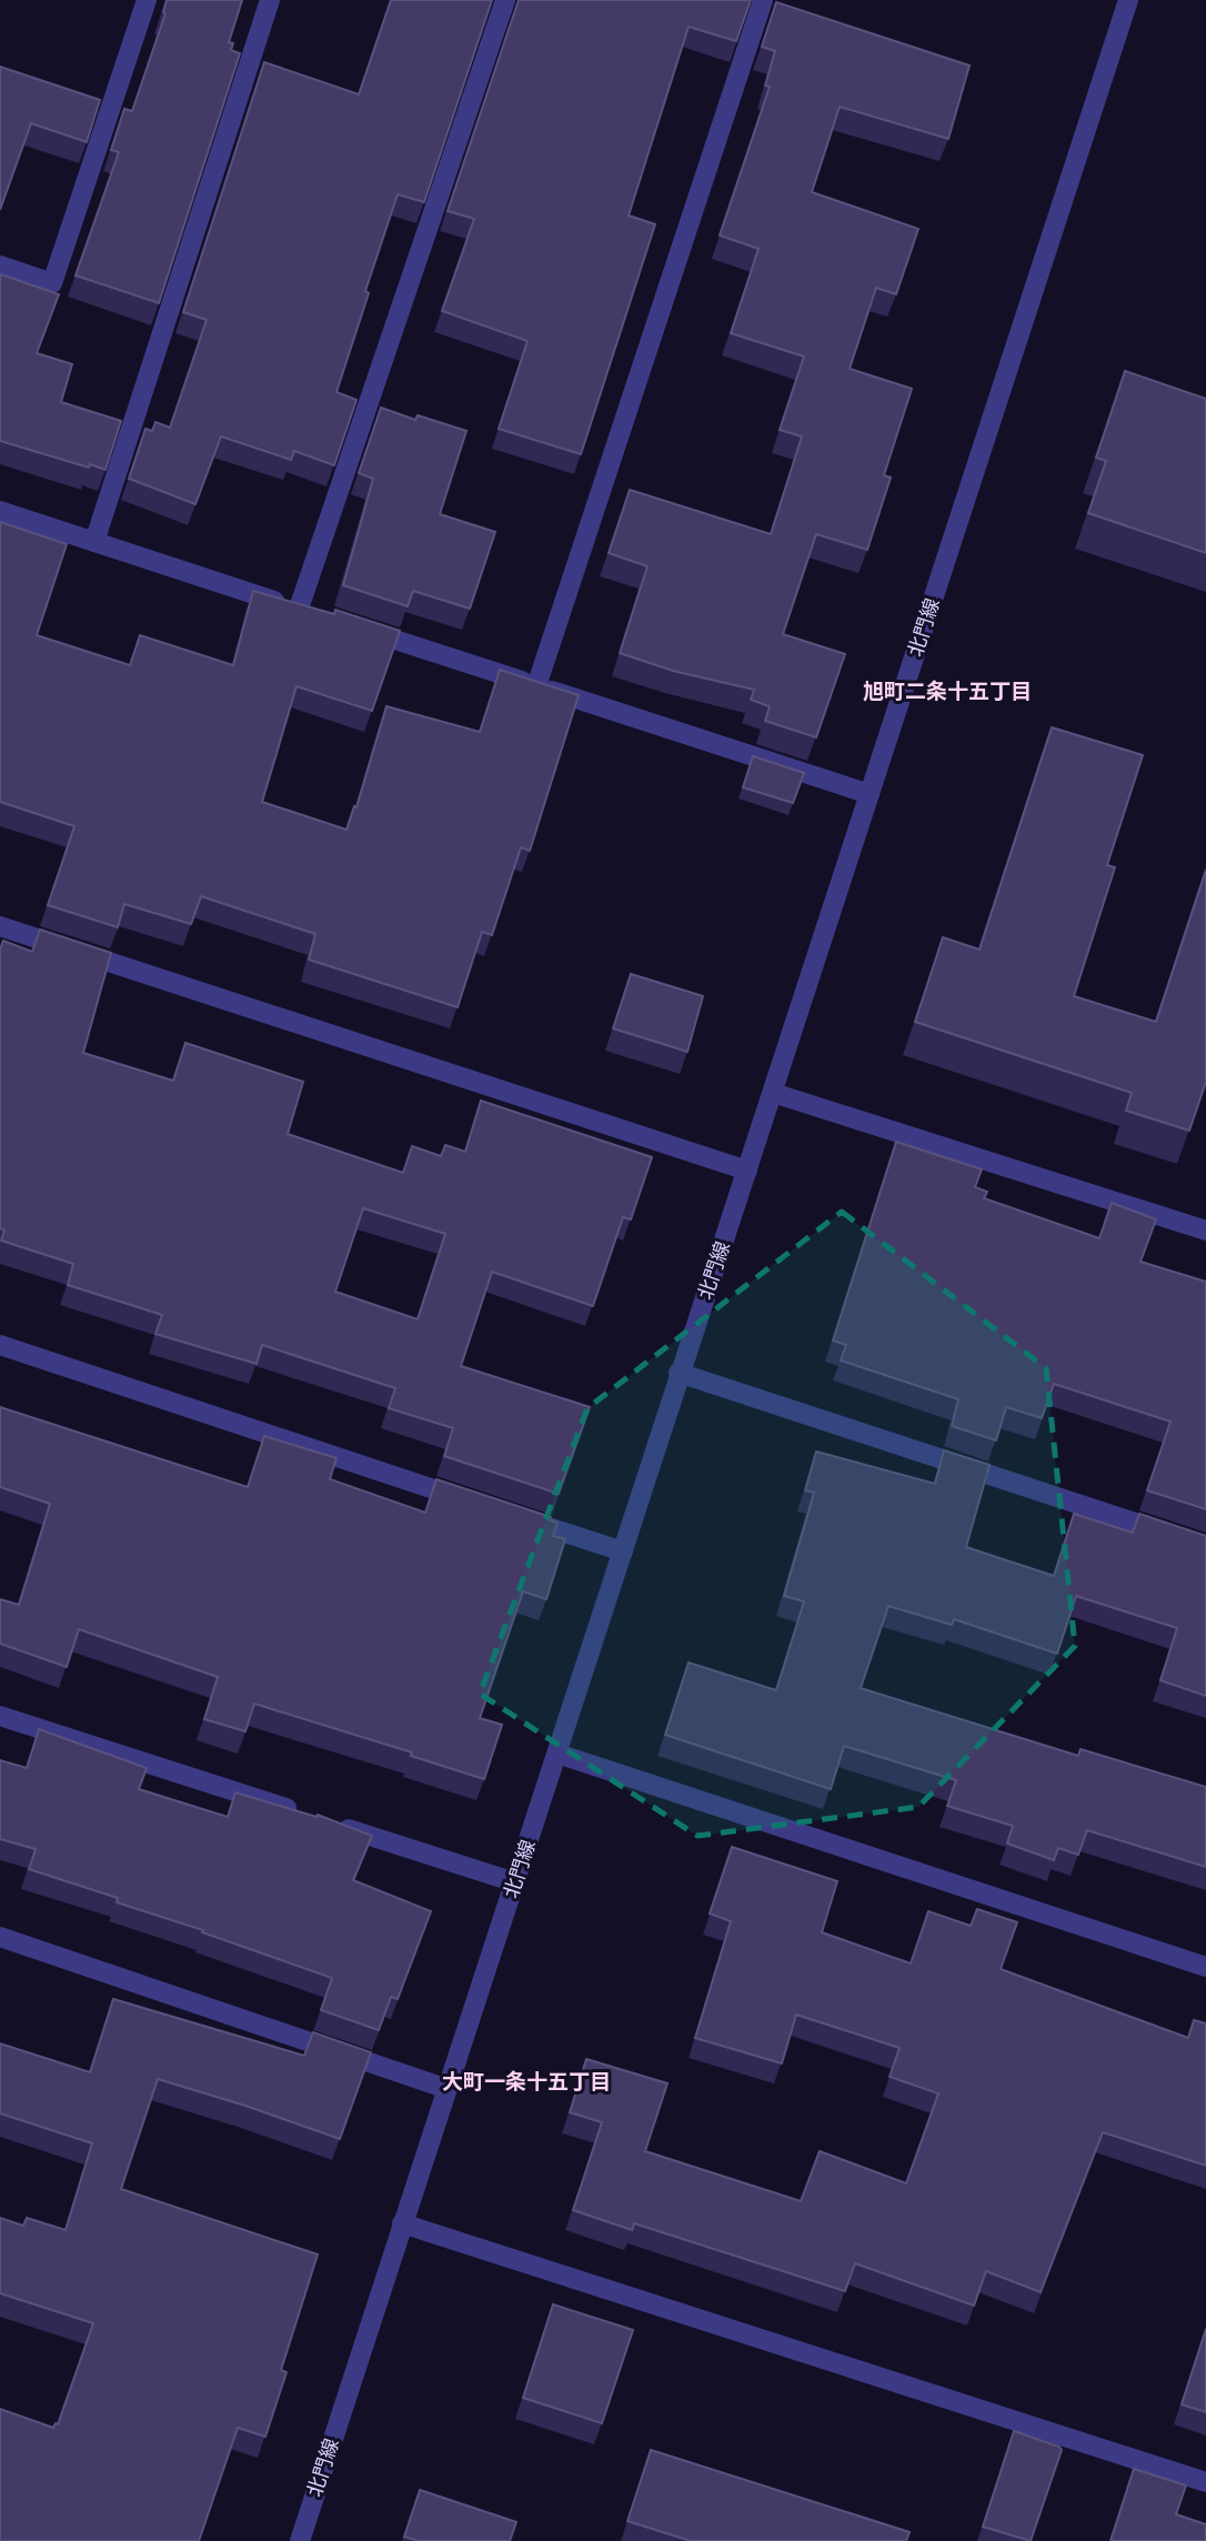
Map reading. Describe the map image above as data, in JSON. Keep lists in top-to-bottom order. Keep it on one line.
{"streets":{"street":["北門線"]},"districts":["旭町二条十五丁目","大町一条十五丁目"]}
